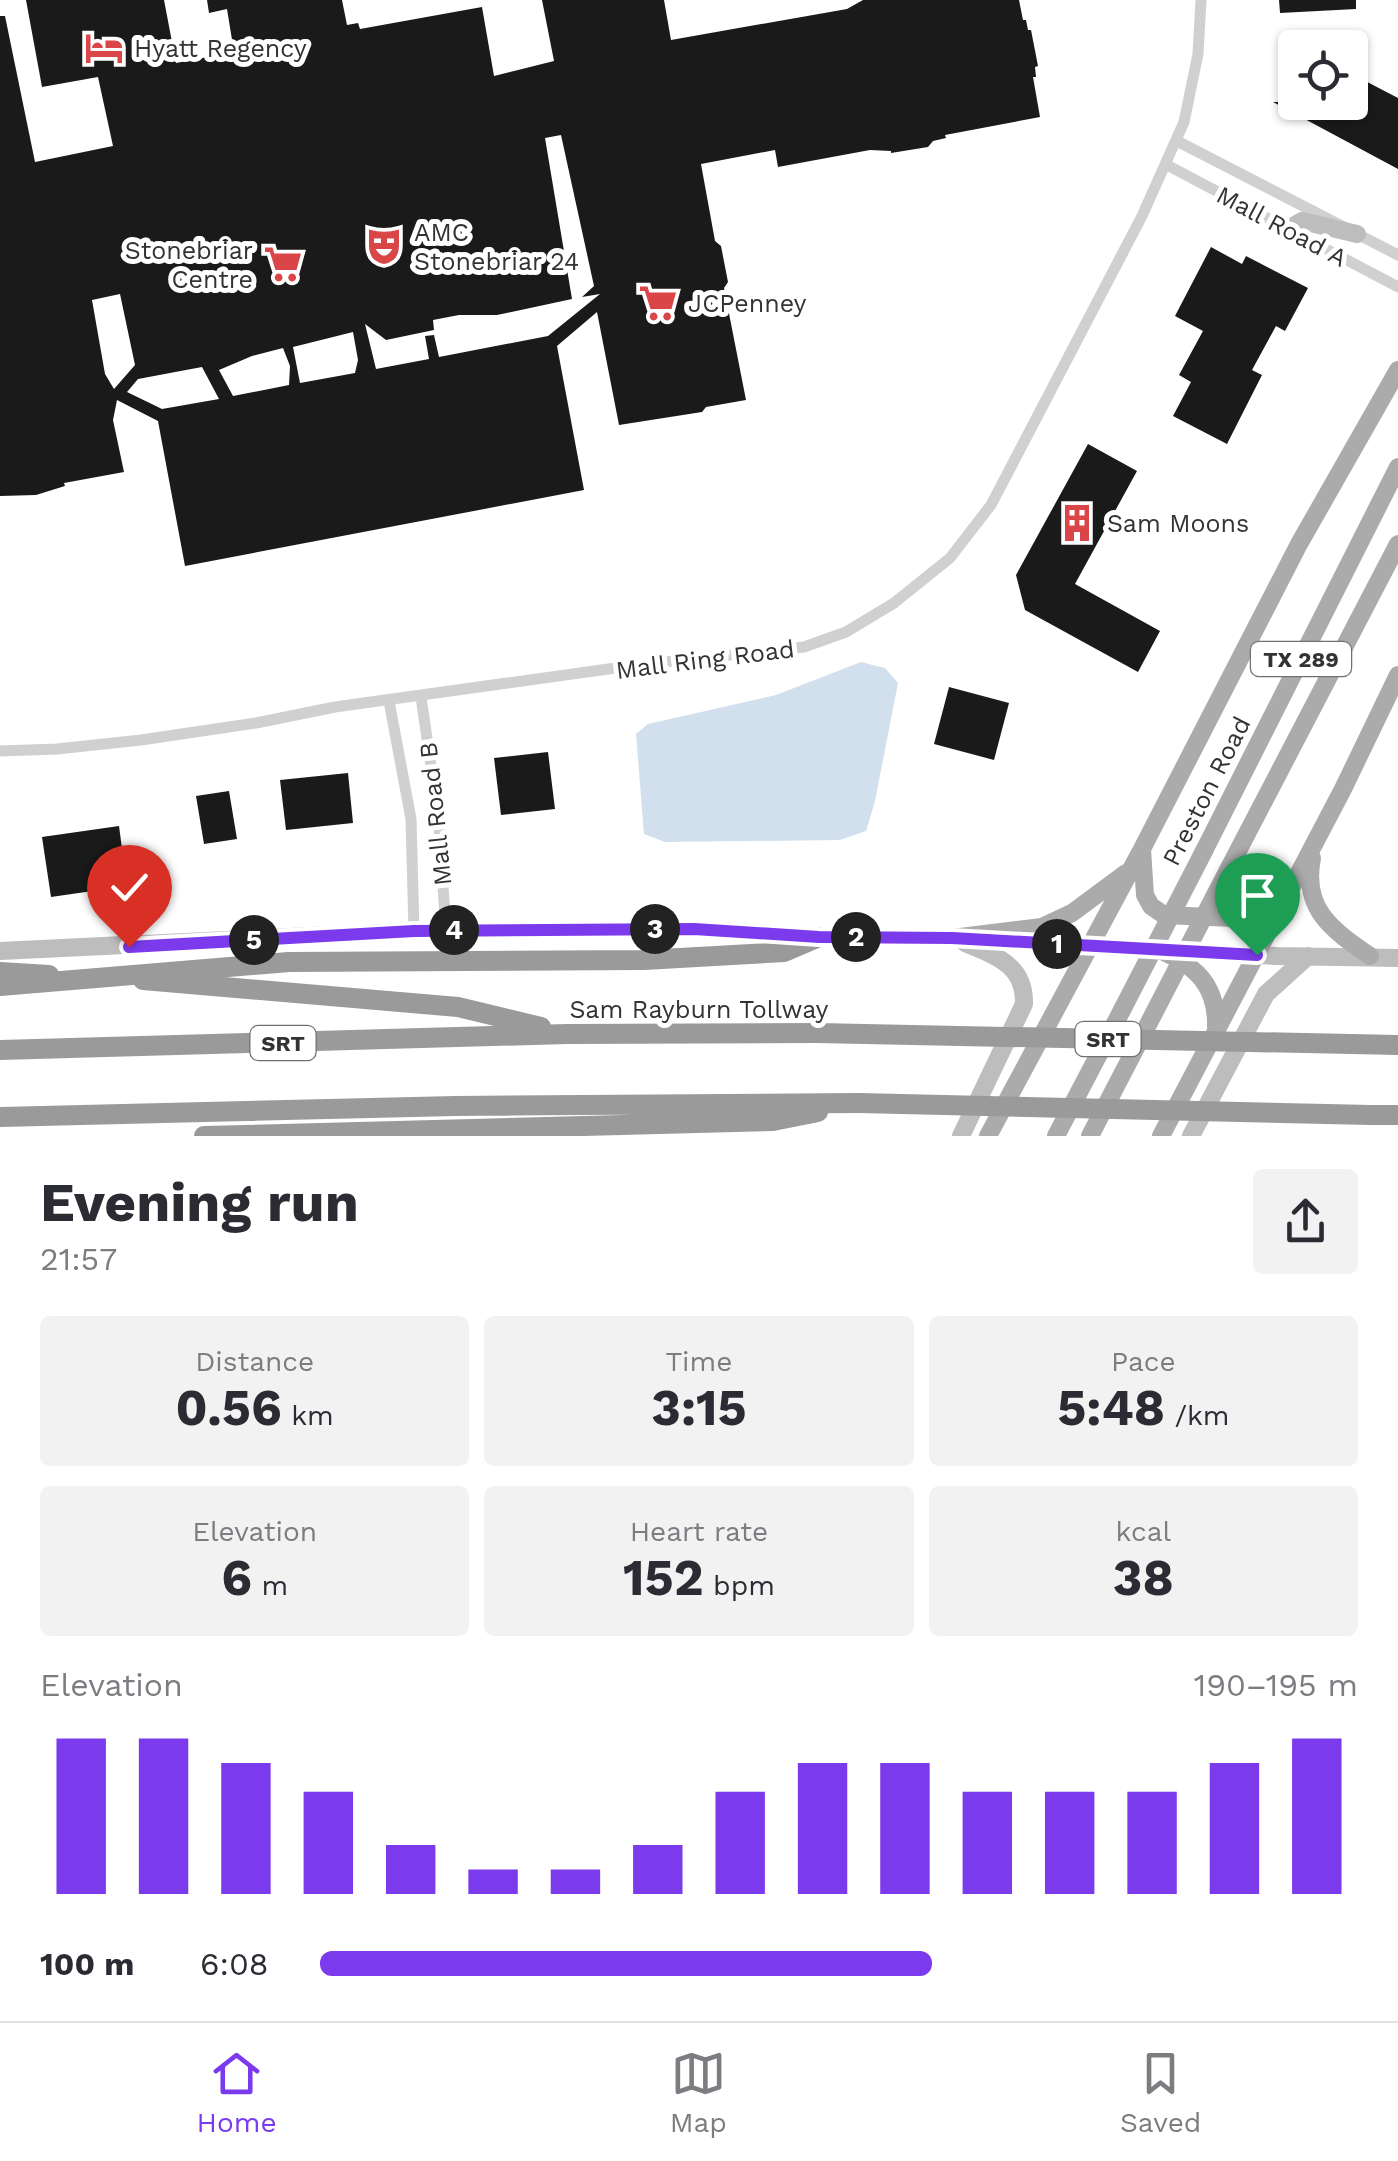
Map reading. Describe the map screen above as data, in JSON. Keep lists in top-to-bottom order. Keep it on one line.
{"streets":{"highway":["Sam Rayburn Tollway","SRT"],"main road":["TX 289","Preston Road"],"street":["Mall Road A","Mall Ring Road","Mall Road B"]},"crossings":[["Mall Road A","Mall Ring Road"],["Mall Ring Road","Mall Road B"]],"places":{"hotel":["Hyatt Regency"],"theatre":["AMC Stonebriar 24"],"supermarket":["Stonebriar Centre","JCPenney"],"building":["Sam Moons"]},"page":{"pins":["3","4","2","5","1"],"heading":["Evening run","21:57"],"stats":[["Distance","0.56 km"],["Time","3:15"],["Pace","5:48 /km"],["Elevation","6 m"],["Heart rate","152 bpm"],["kcal","38"]],"chart":["Elevation","190–195 m"],"list":[{"name":"100 m","note":"6:08"}],"tabs":["Home","Map","Saved"]}}
